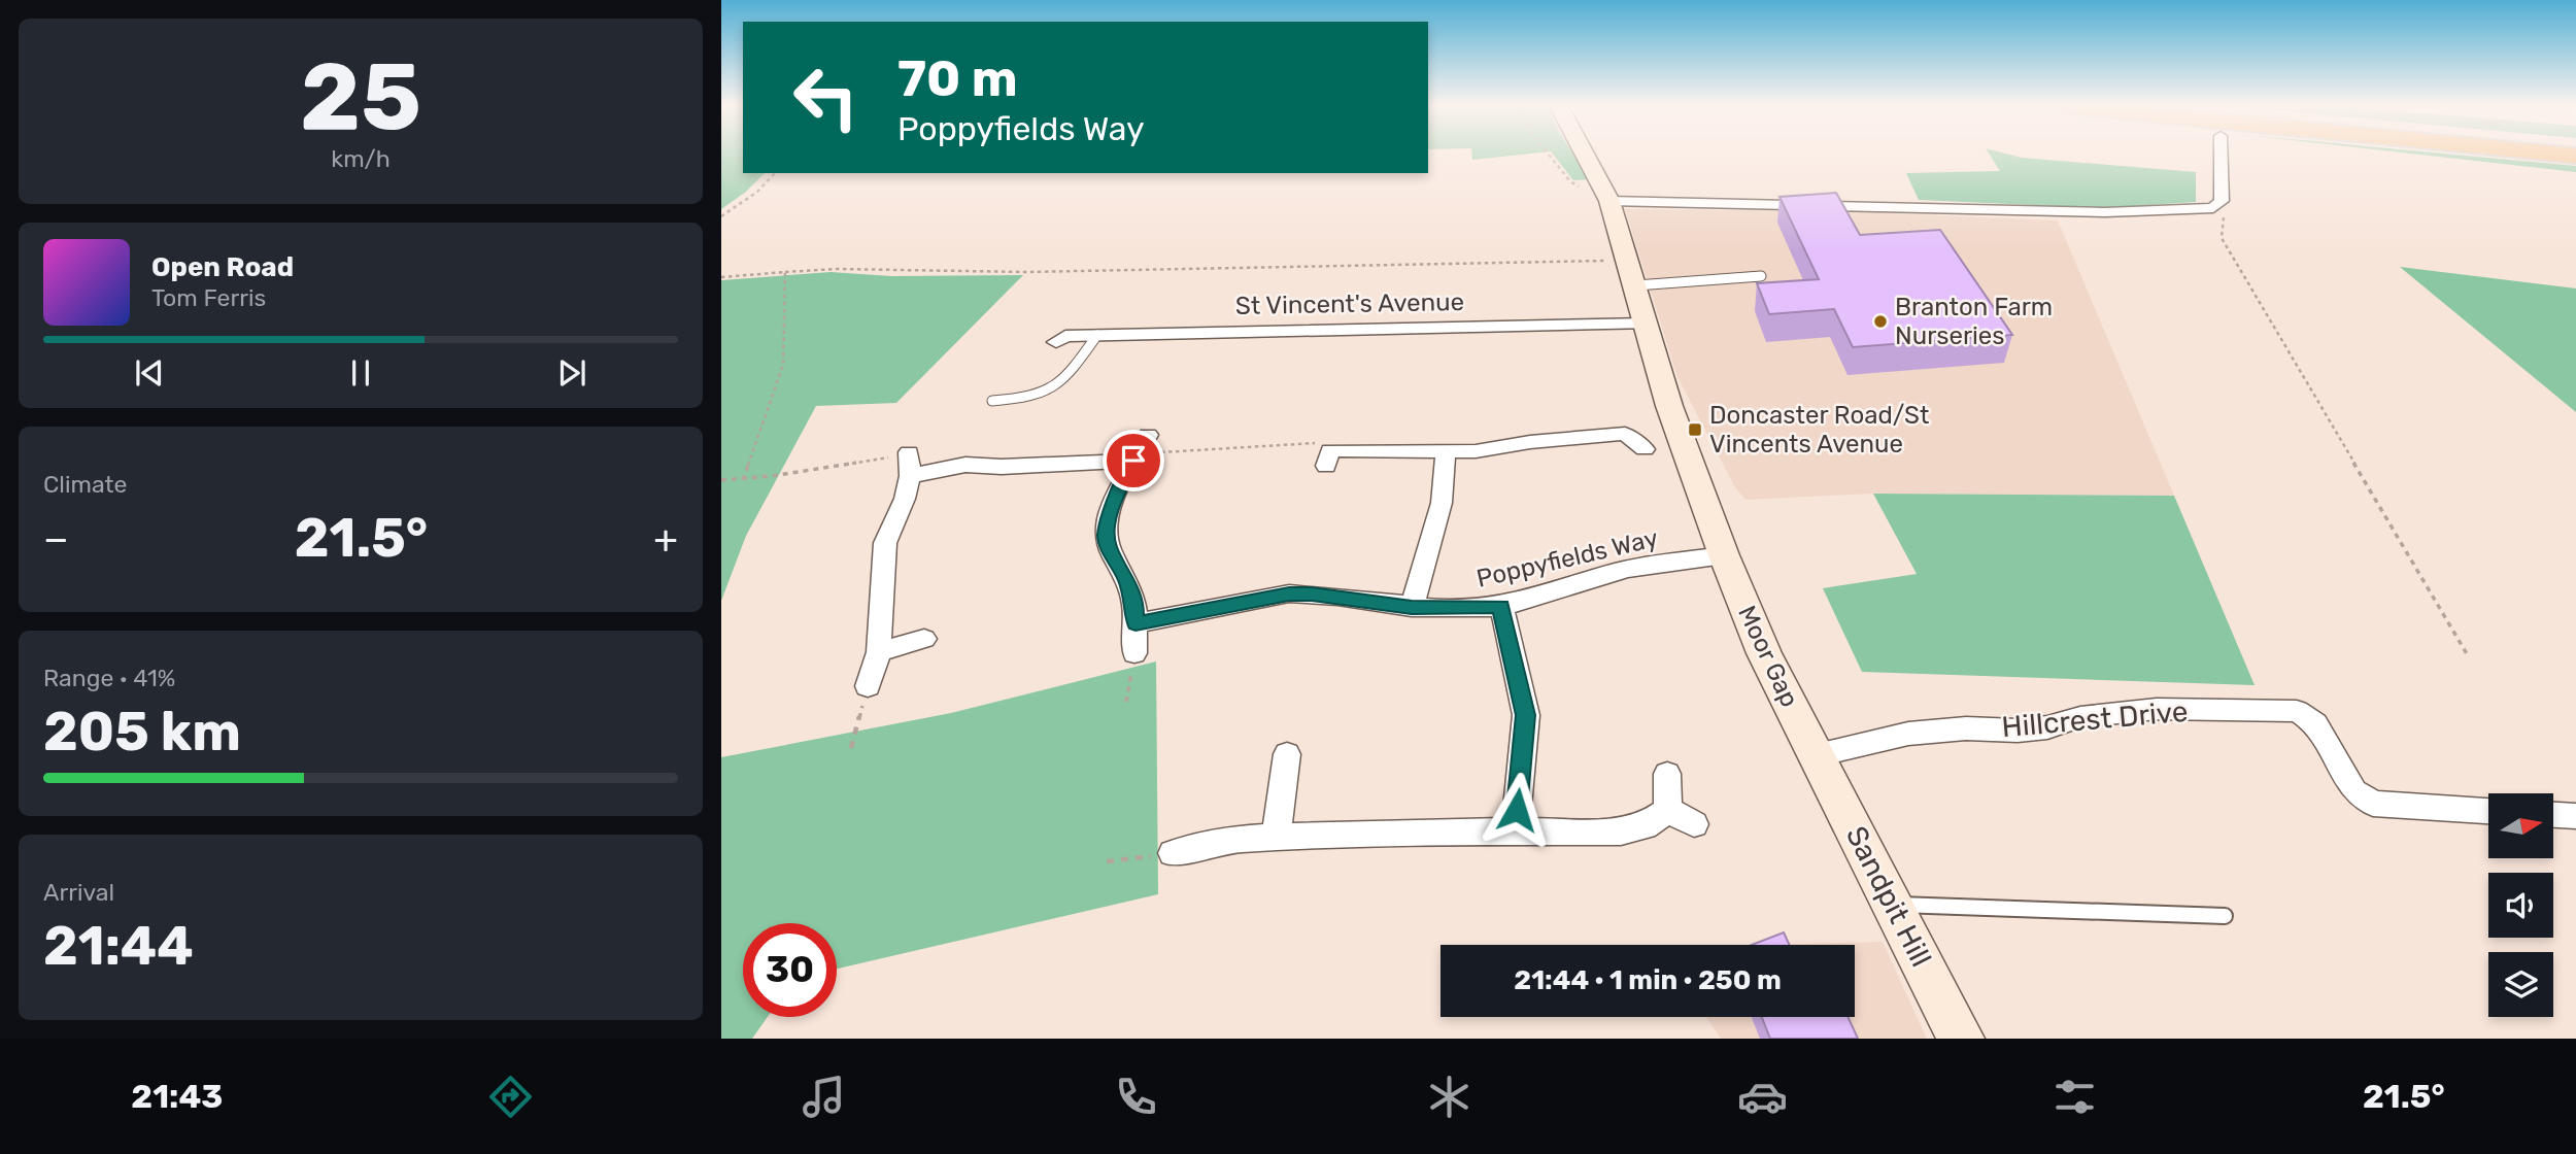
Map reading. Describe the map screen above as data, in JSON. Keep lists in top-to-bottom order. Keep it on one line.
{"streets":{"main road":["Moor Gap","Sandpit Hill"],"street":["St Vincent's Avenue","Poppyfields Way","Hillcrest Drive"]},"crossings":[["St Vincent's Avenue","Moor Gap"],["Poppyfields Way","Moor Gap"],["Moor Gap","Hillcrest Drive"],["Moor Gap","Sandpit Hill"],["Hillcrest Drive","Sandpit Hill"]],"places":{"other":["Branton Farm Nurseries"],"transit":["Doncaster Road/St Vincents Avenue"]},"north":"right","page":{"tile":[["25","km/h"],"Climate",["Range · 41%","205 km"],["Arrival","21:44"]],"turn":["70 m","Poppyfields Way"],"song":["Open Road","Tom Ferris"],"heat":["−","21.5°","+"],"limit":"30","trip":"21:44 · 1 min · 250 m","tabs":["21:43","21.5°"]}}
